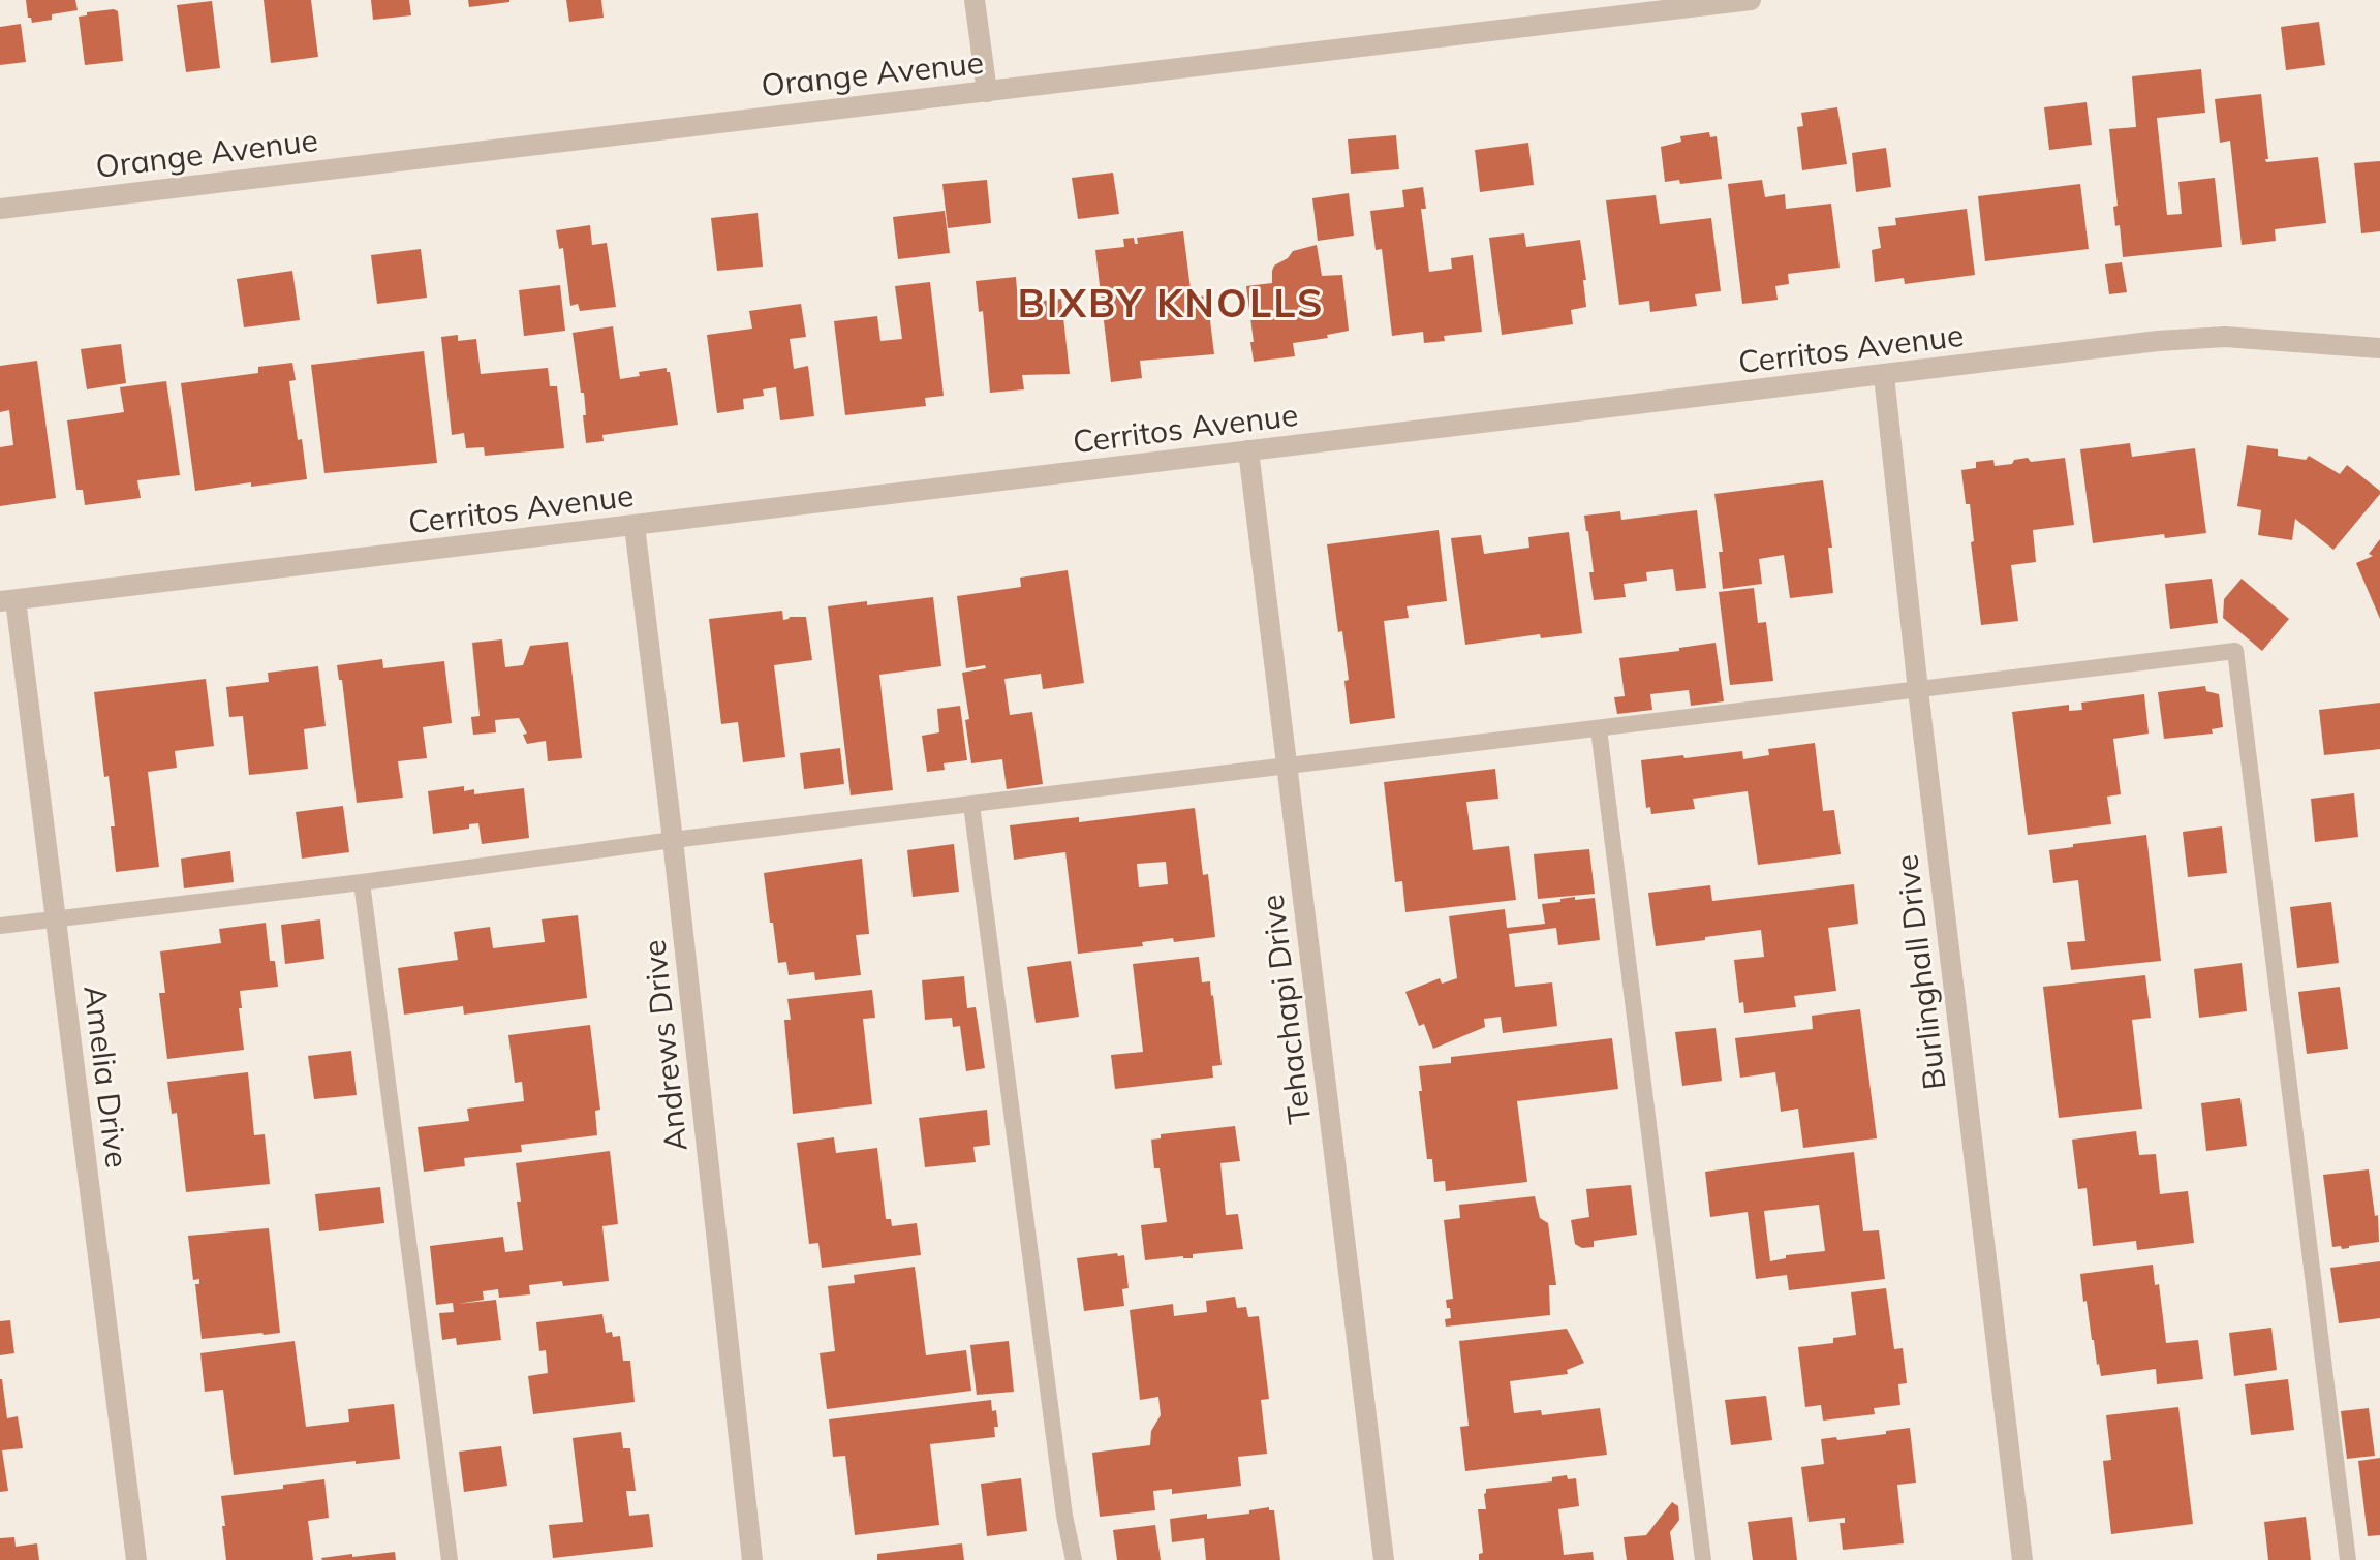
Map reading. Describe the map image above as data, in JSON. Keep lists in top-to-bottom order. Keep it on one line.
{"streets":{"street":["Orange Avenue","Cerritos Avenue","Burlinghall Drive","Tehachapi Drive","Andrews Drive","Amelia Drive"]},"crossings":[["Cerritos Avenue","Burlinghall Drive"],["Cerritos Avenue","Tehachapi Drive"],["Cerritos Avenue","Andrews Drive"],["Cerritos Avenue","Amelia Drive"]],"districts":["BIXBY KNOLLS"]}
